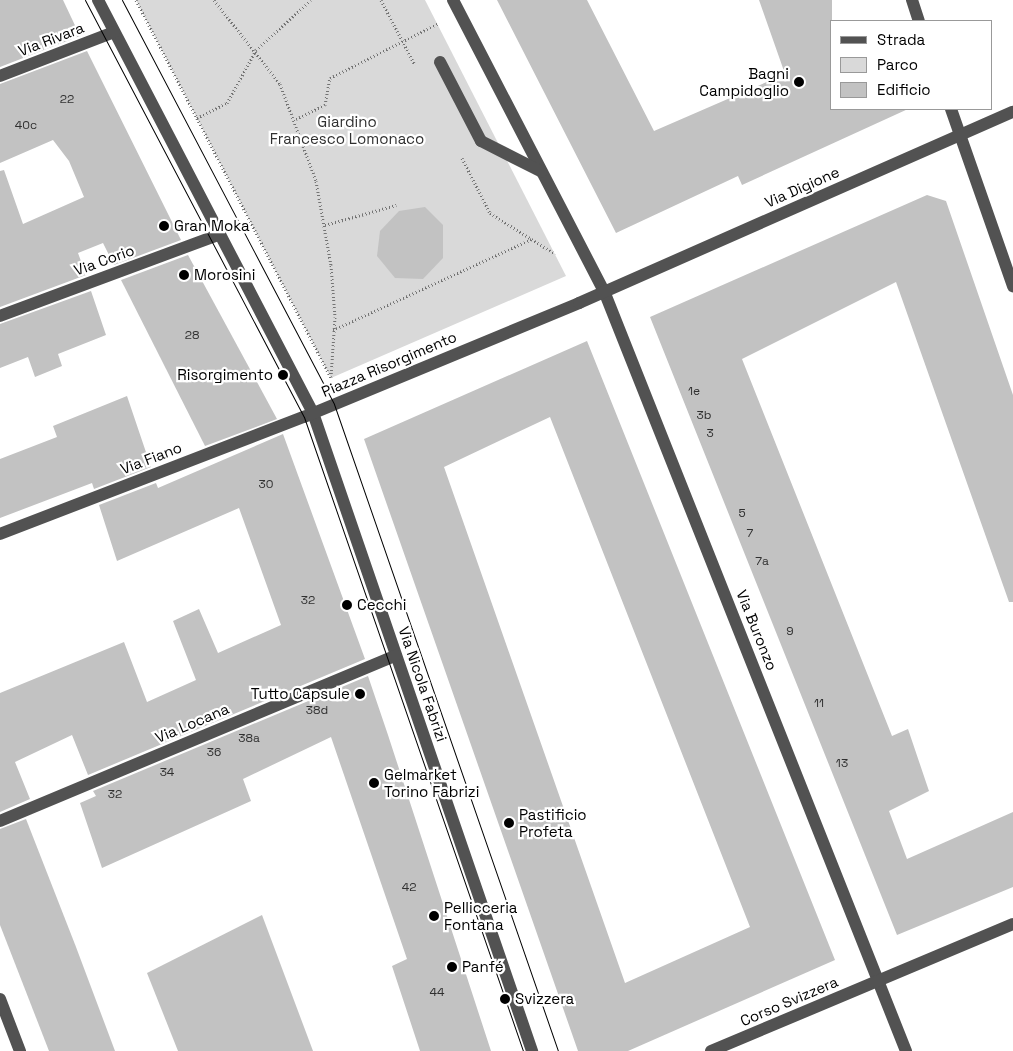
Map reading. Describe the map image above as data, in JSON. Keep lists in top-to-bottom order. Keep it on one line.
{"streets":{"street":["Via Rivara","Via Digione","Via Corio","Piazza Risorgimento","Via Fiano","Via Buronzo","Via Nicola Fabrizi","Via Locana","Corso Svizzera"]},"crossings":[["Via Rivara","Piazza Risorgimento"],["Via Digione","Piazza Risorgimento"],["Via Digione","Via Buronzo"],["Via Corio","Piazza Risorgimento"],["Piazza Risorgimento","Via Fiano"],["Piazza Risorgimento","Via Buronzo"],["Piazza Risorgimento","Via Nicola Fabrizi"],["Via Fiano","Via Nicola Fabrizi"],["Via Buronzo","Corso Svizzera"],["Via Nicola Fabrizi","Via Locana"]],"parks":["Giardino Francesco Lomonaco"],"places":["Bagni Campidoglio","Gran Moka","Morosini","Risorgimento","Cecchi","Tutto Capsule","Gelmarket Torino Fabrizi","Pastificio Profeta","Pellicceria Fontana","Panfé","Svizzera"],"house_numbers":["22","40c","28","1e","3b","3","30","5","7","7a","32","9","11","38d","38a","36","13","34","32","42","44"],"legend":["Strada","Parco","Edificio"]}
